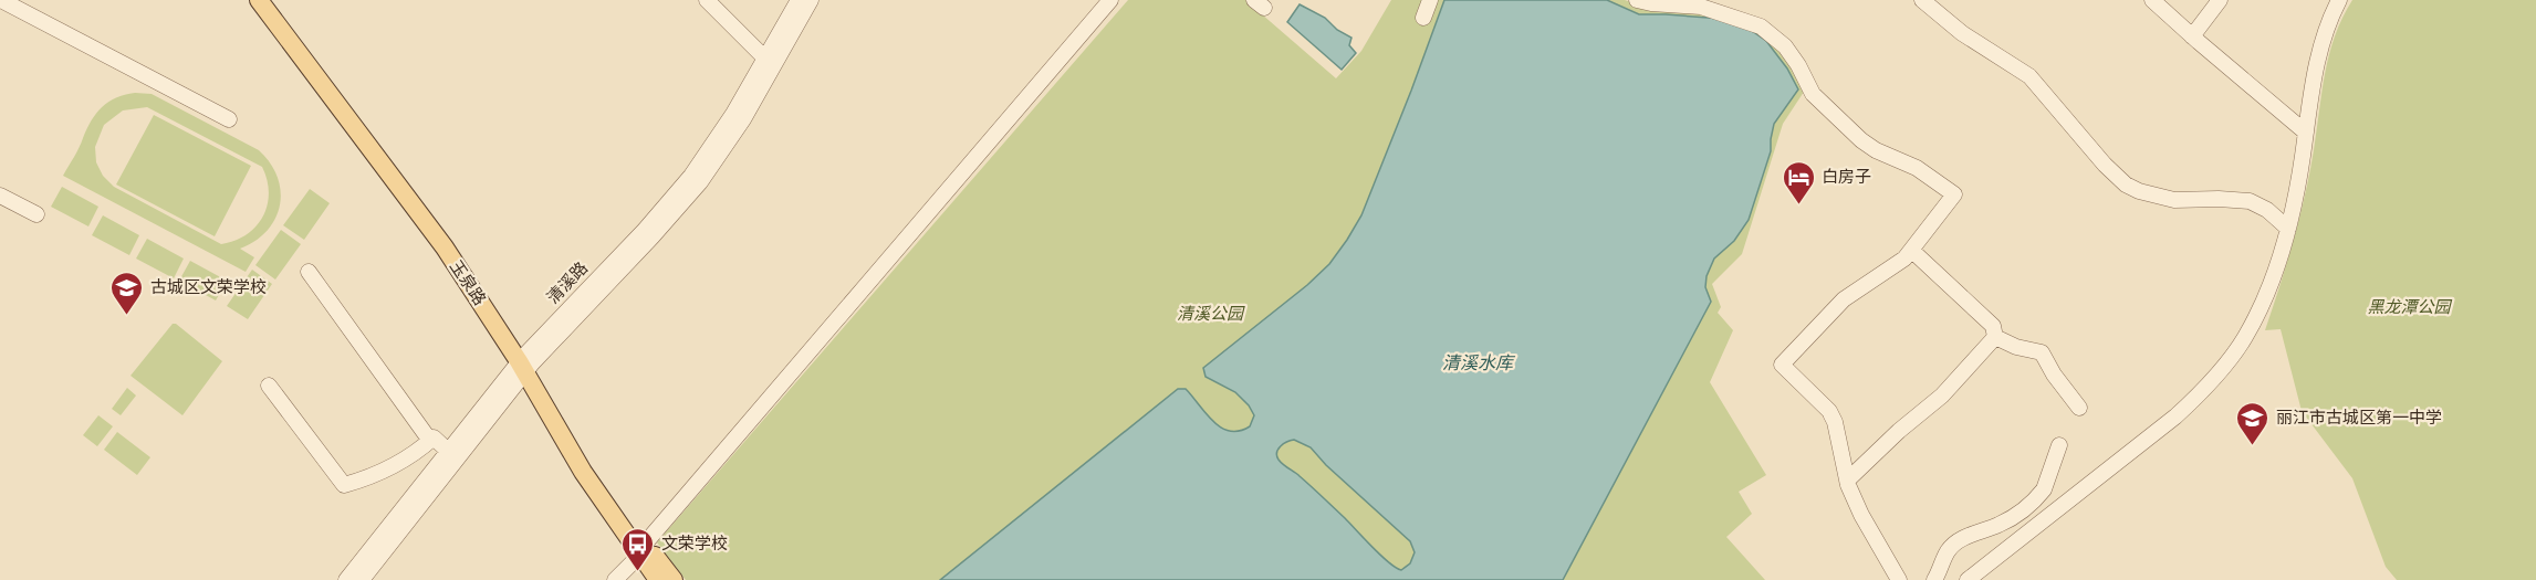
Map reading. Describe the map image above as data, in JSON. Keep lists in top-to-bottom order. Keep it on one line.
{"streets":{"main road":["玉泉路"],"street":["清溪路"]},"crossings":[["玉泉路","清溪路"]],"water":["清溪水库"],"parks":["黑龙潭公园","清溪公园"],"places":{"hotel":["白房子"],"school or university":["古城区文荣学校","丽江市古城区第一中学"],"bus stop":["文荣学校"]}}
